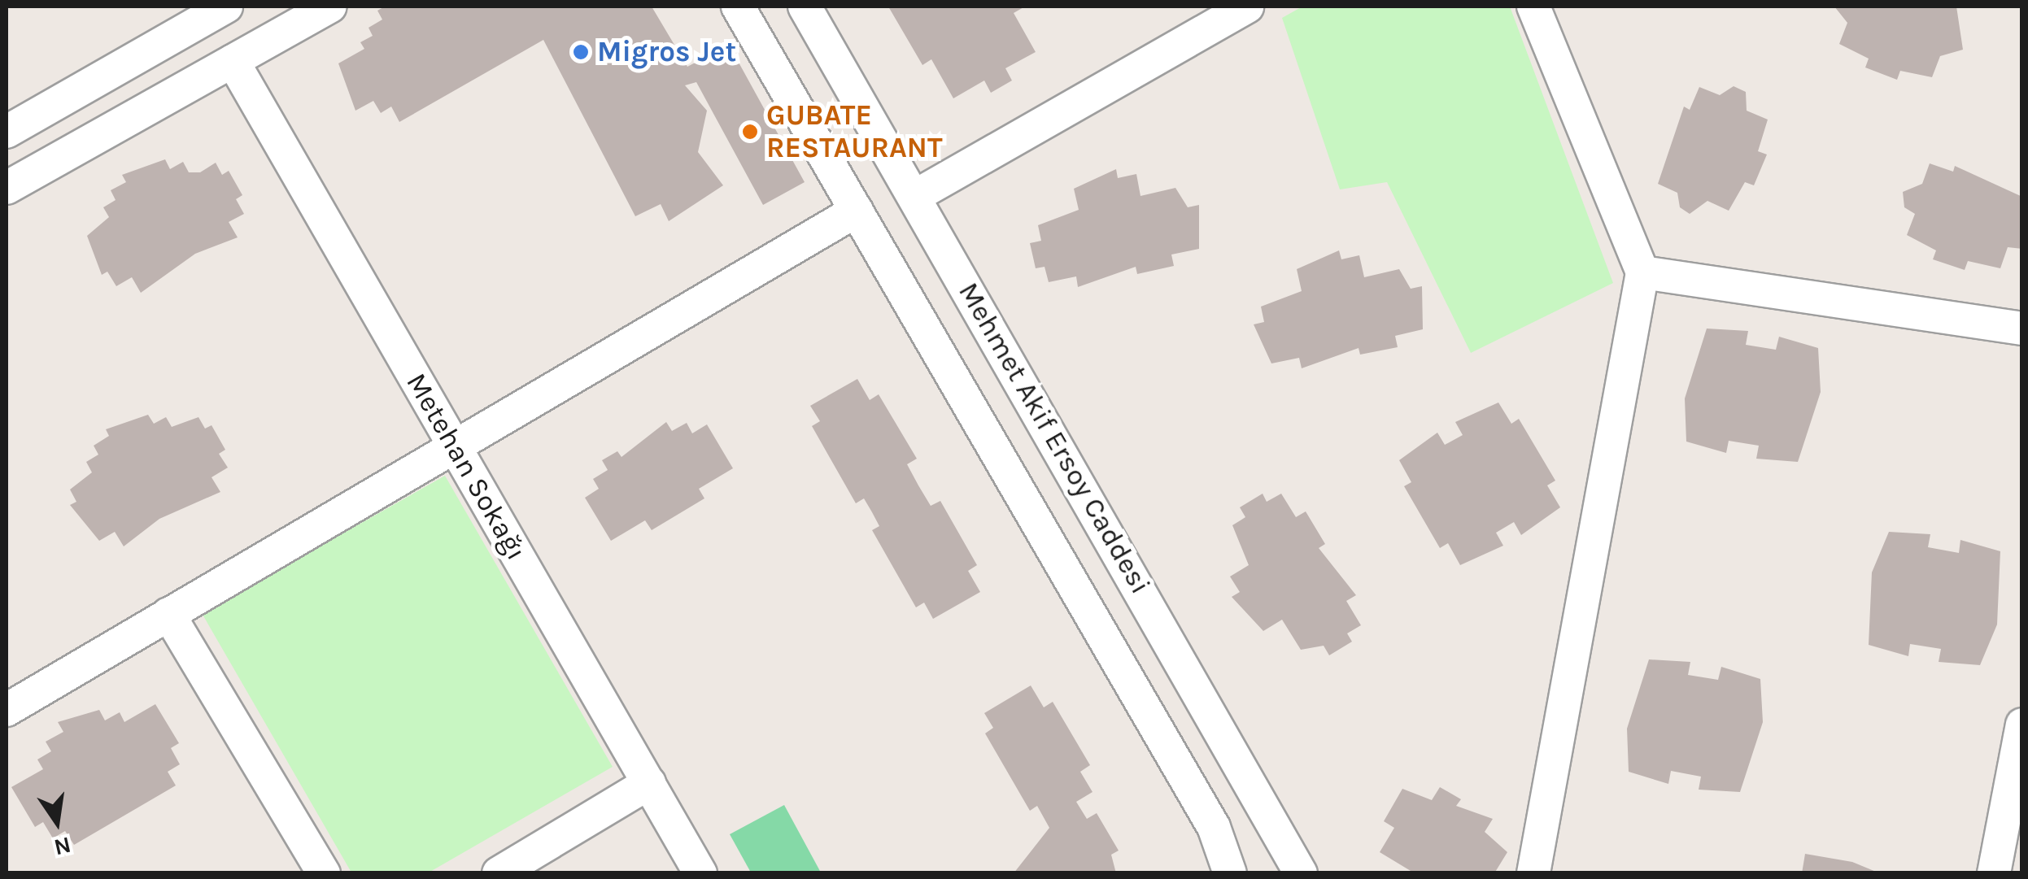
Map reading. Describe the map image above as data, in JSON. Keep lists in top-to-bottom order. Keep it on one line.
{"streets":{"street":["Mehmet Akif Ersoy Caddesi","Metehan Sokağı"]},"places":["Migros Jet","GUBATE RESTAURANT"],"north":"bottom"}
